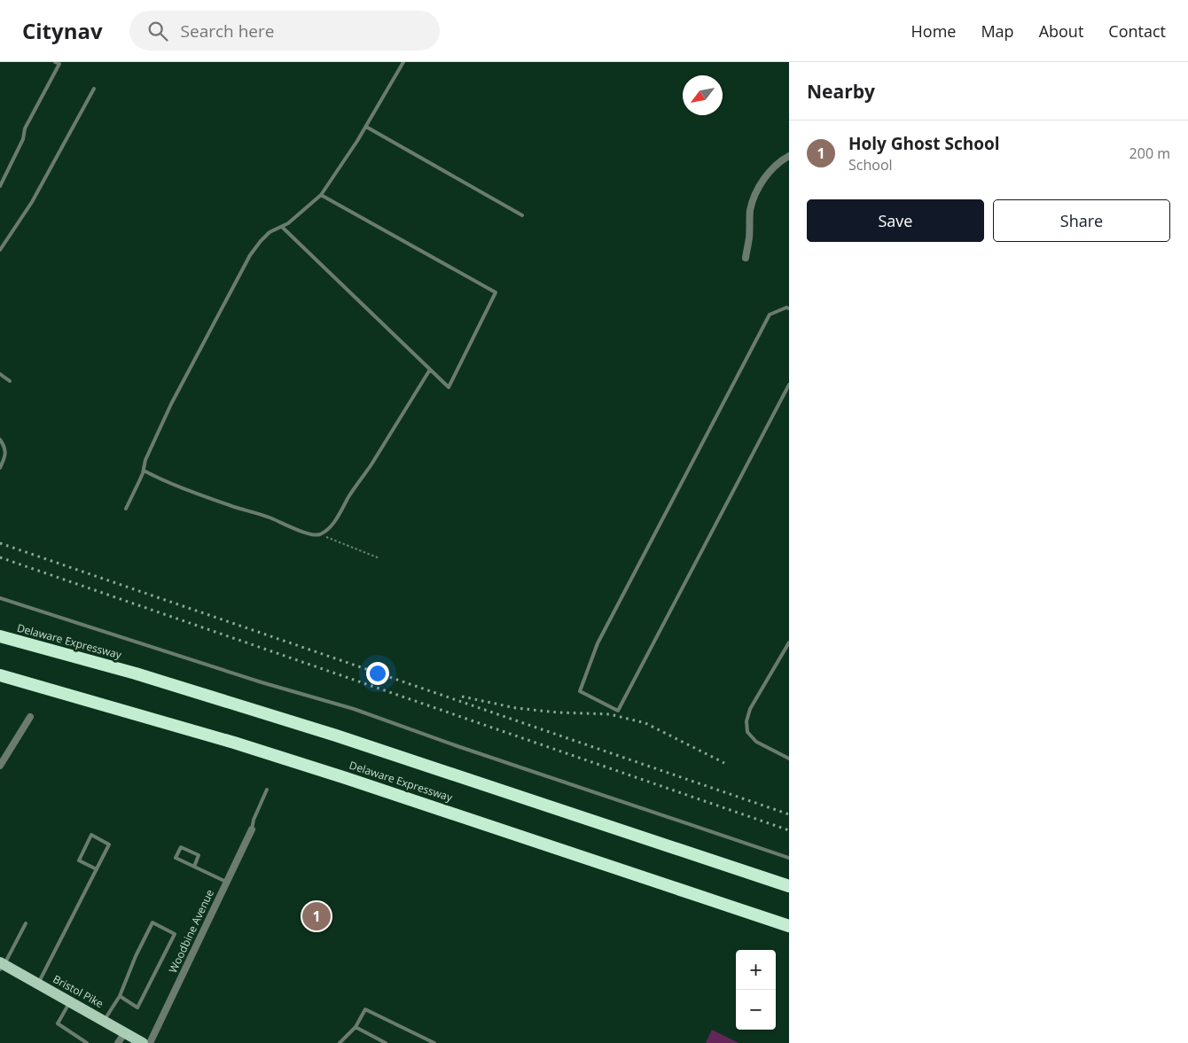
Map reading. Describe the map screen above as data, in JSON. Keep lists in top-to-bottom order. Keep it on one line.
{"streets":{"highway":["Delaware Expressway"],"main road":["Bristol Pike"],"street":["Woodbine Avenue"]},"north":"bottom left","page":{"header":"Citynav","search":"Search here","nav":["Home","Map","About","Contact"],"heading":"Nearby","list":[{"mark":"1","name":"Holy Ghost School","note":"School","value":"200 m"}],"buttons":["Save","Share"],"pins":"1","map_buttons":["+","−"]}}
